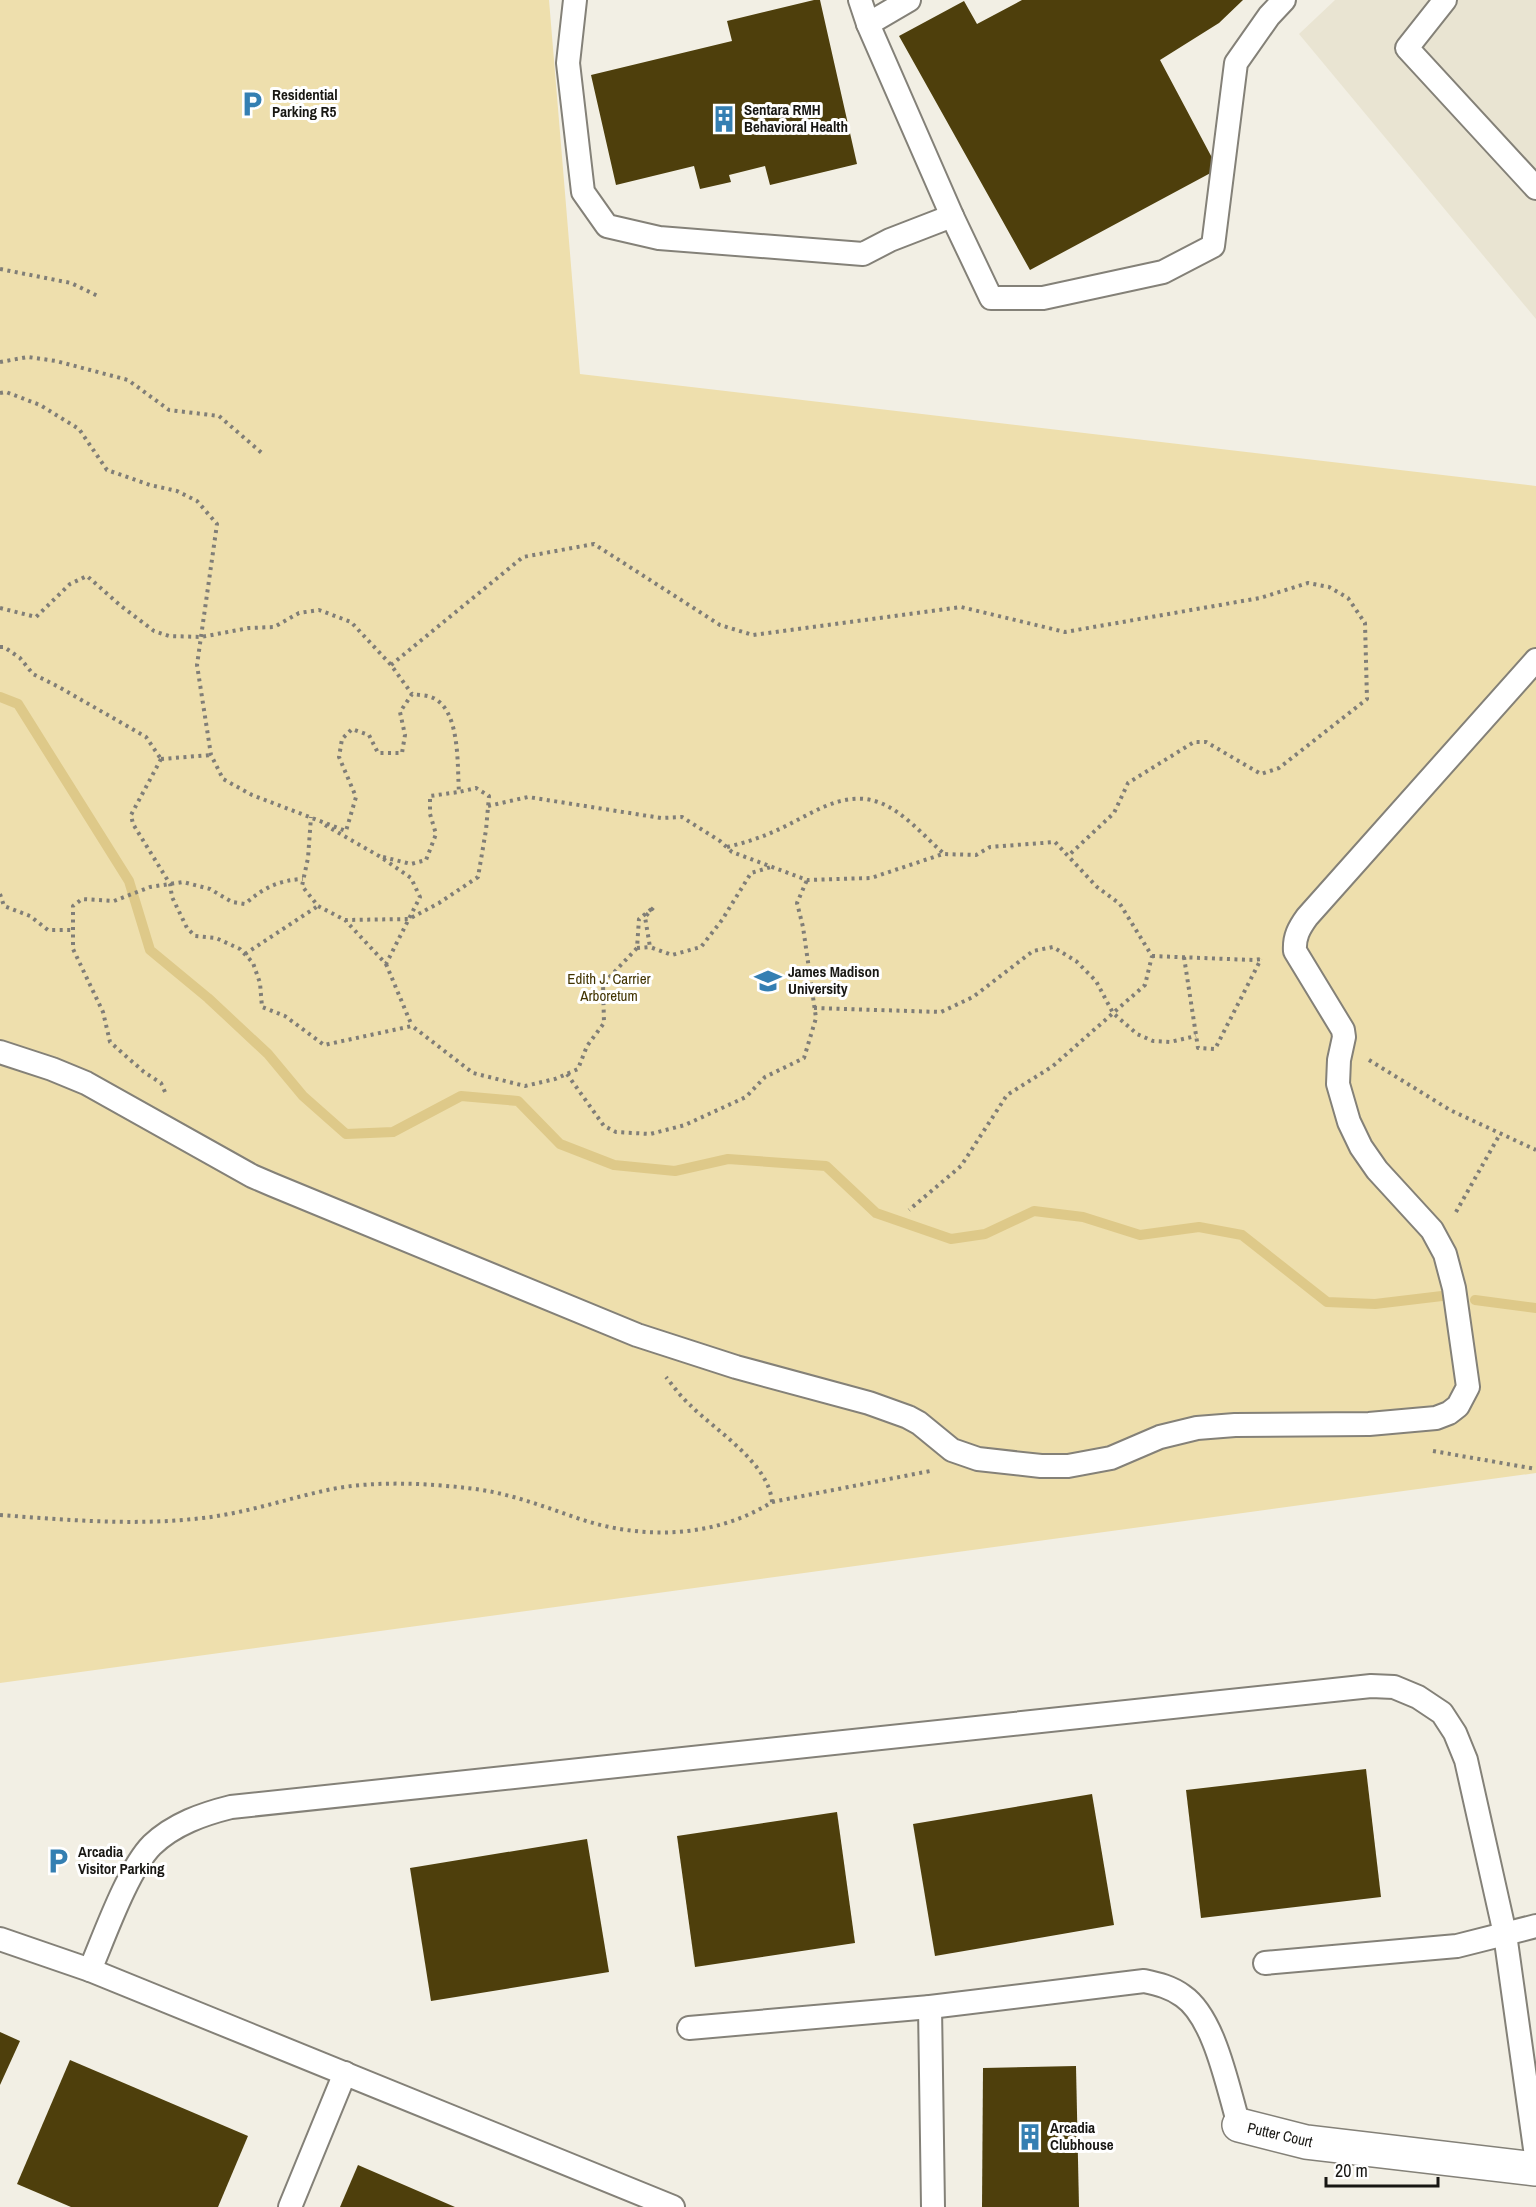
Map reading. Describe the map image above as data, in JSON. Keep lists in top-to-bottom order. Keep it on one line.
{"streets":{"street":["Putter Court"]},"parks":["Edith J. Carrier Arboretum"],"places":{"parking":["Residential Parking R5","Arcadia Visitor Parking"],"building":["Sentara RMH Behavioral Health","Arcadia Clubhouse"],"school or university":["James Madison University"]},"scale_bar":"20 m"}
